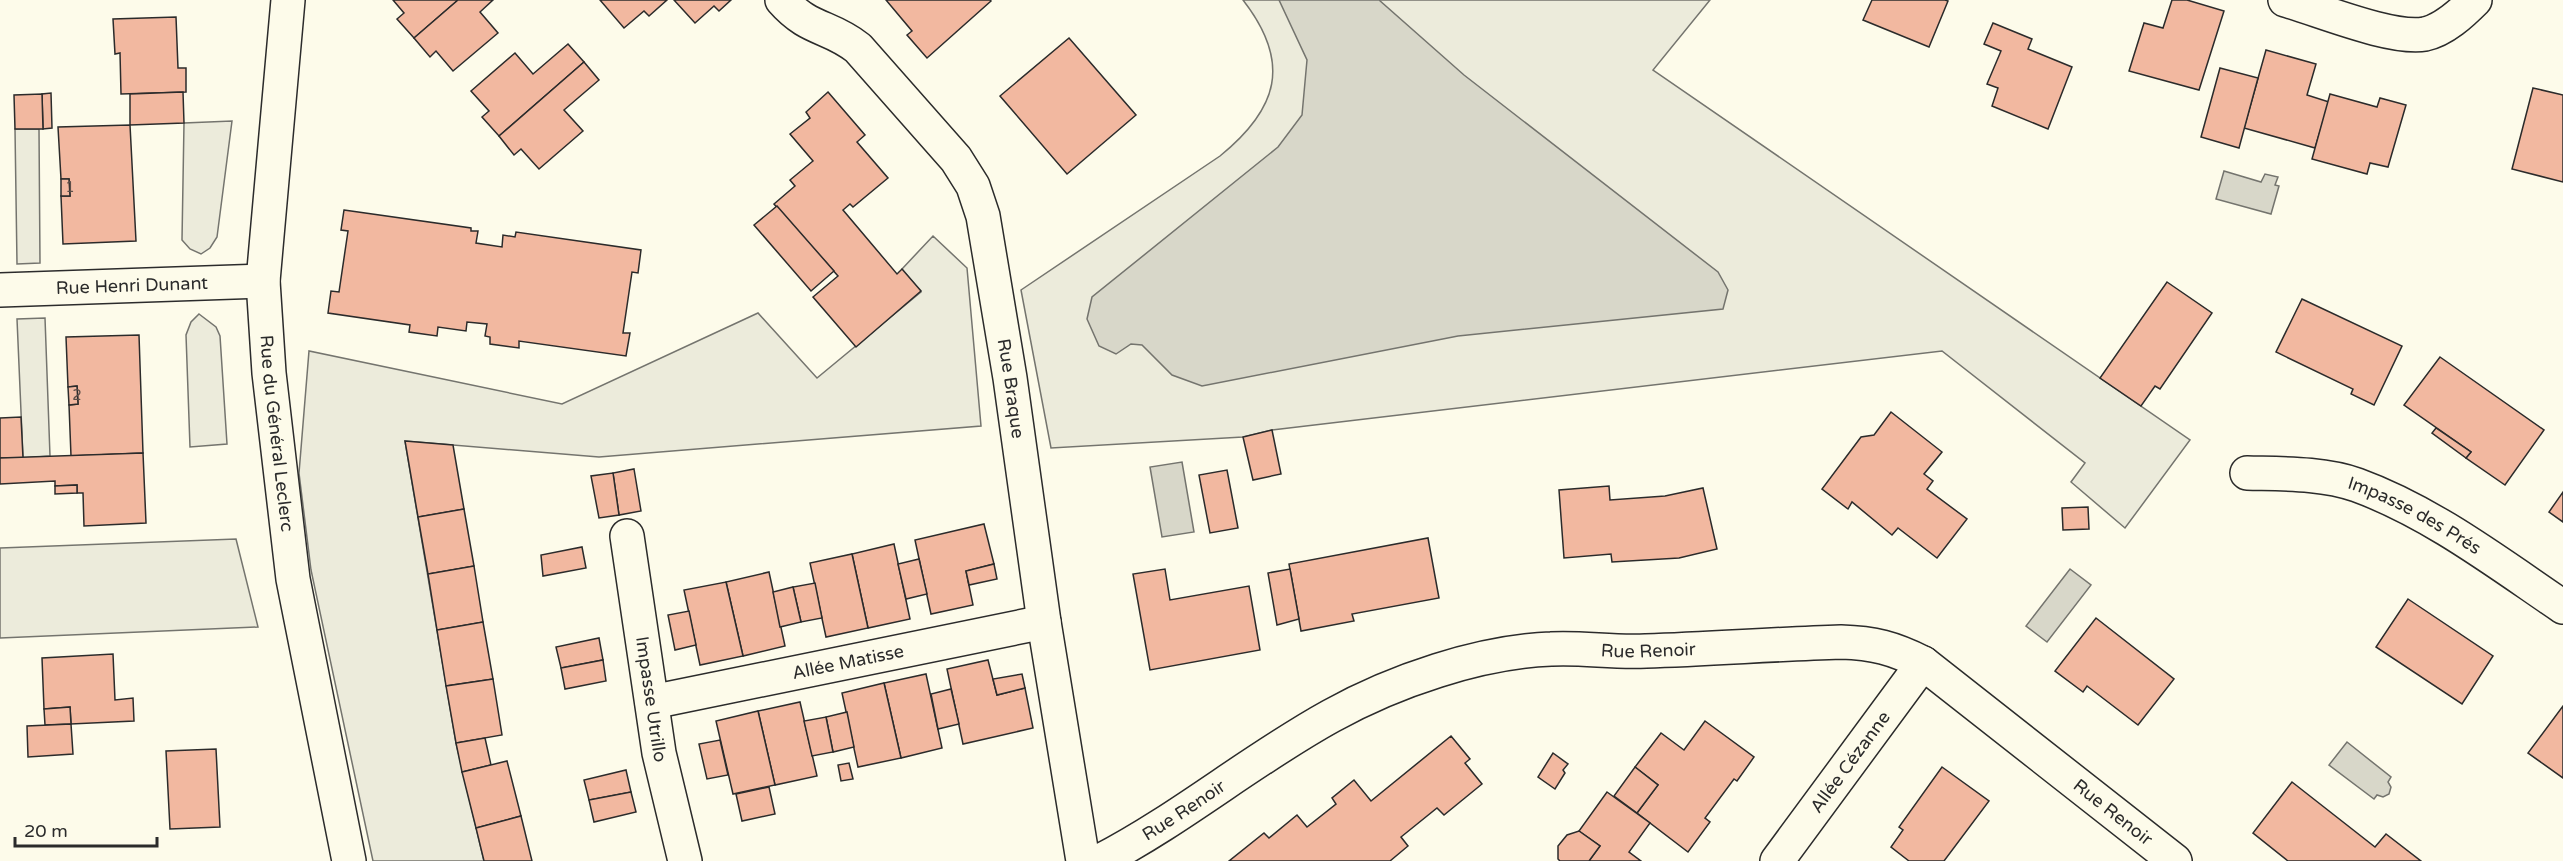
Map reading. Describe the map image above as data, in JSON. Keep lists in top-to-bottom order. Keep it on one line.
{"streets":{"street":["Rue Henri Dunant","Rue Braque","Rue du Général Leclerc","Impasse des Prés","Rue Renoir","Allée Matisse","Impasse Utrillo","Allée Cézanne"]},"crossings":[["Rue Henri Dunant","Rue du Général Leclerc"],["Rue Braque","Allée Matisse"],["Rue Renoir","Allée Cézanne"],["Allée Matisse","Impasse Utrillo"]],"house_numbers":["1","2"],"scale_bar":"20 m"}
